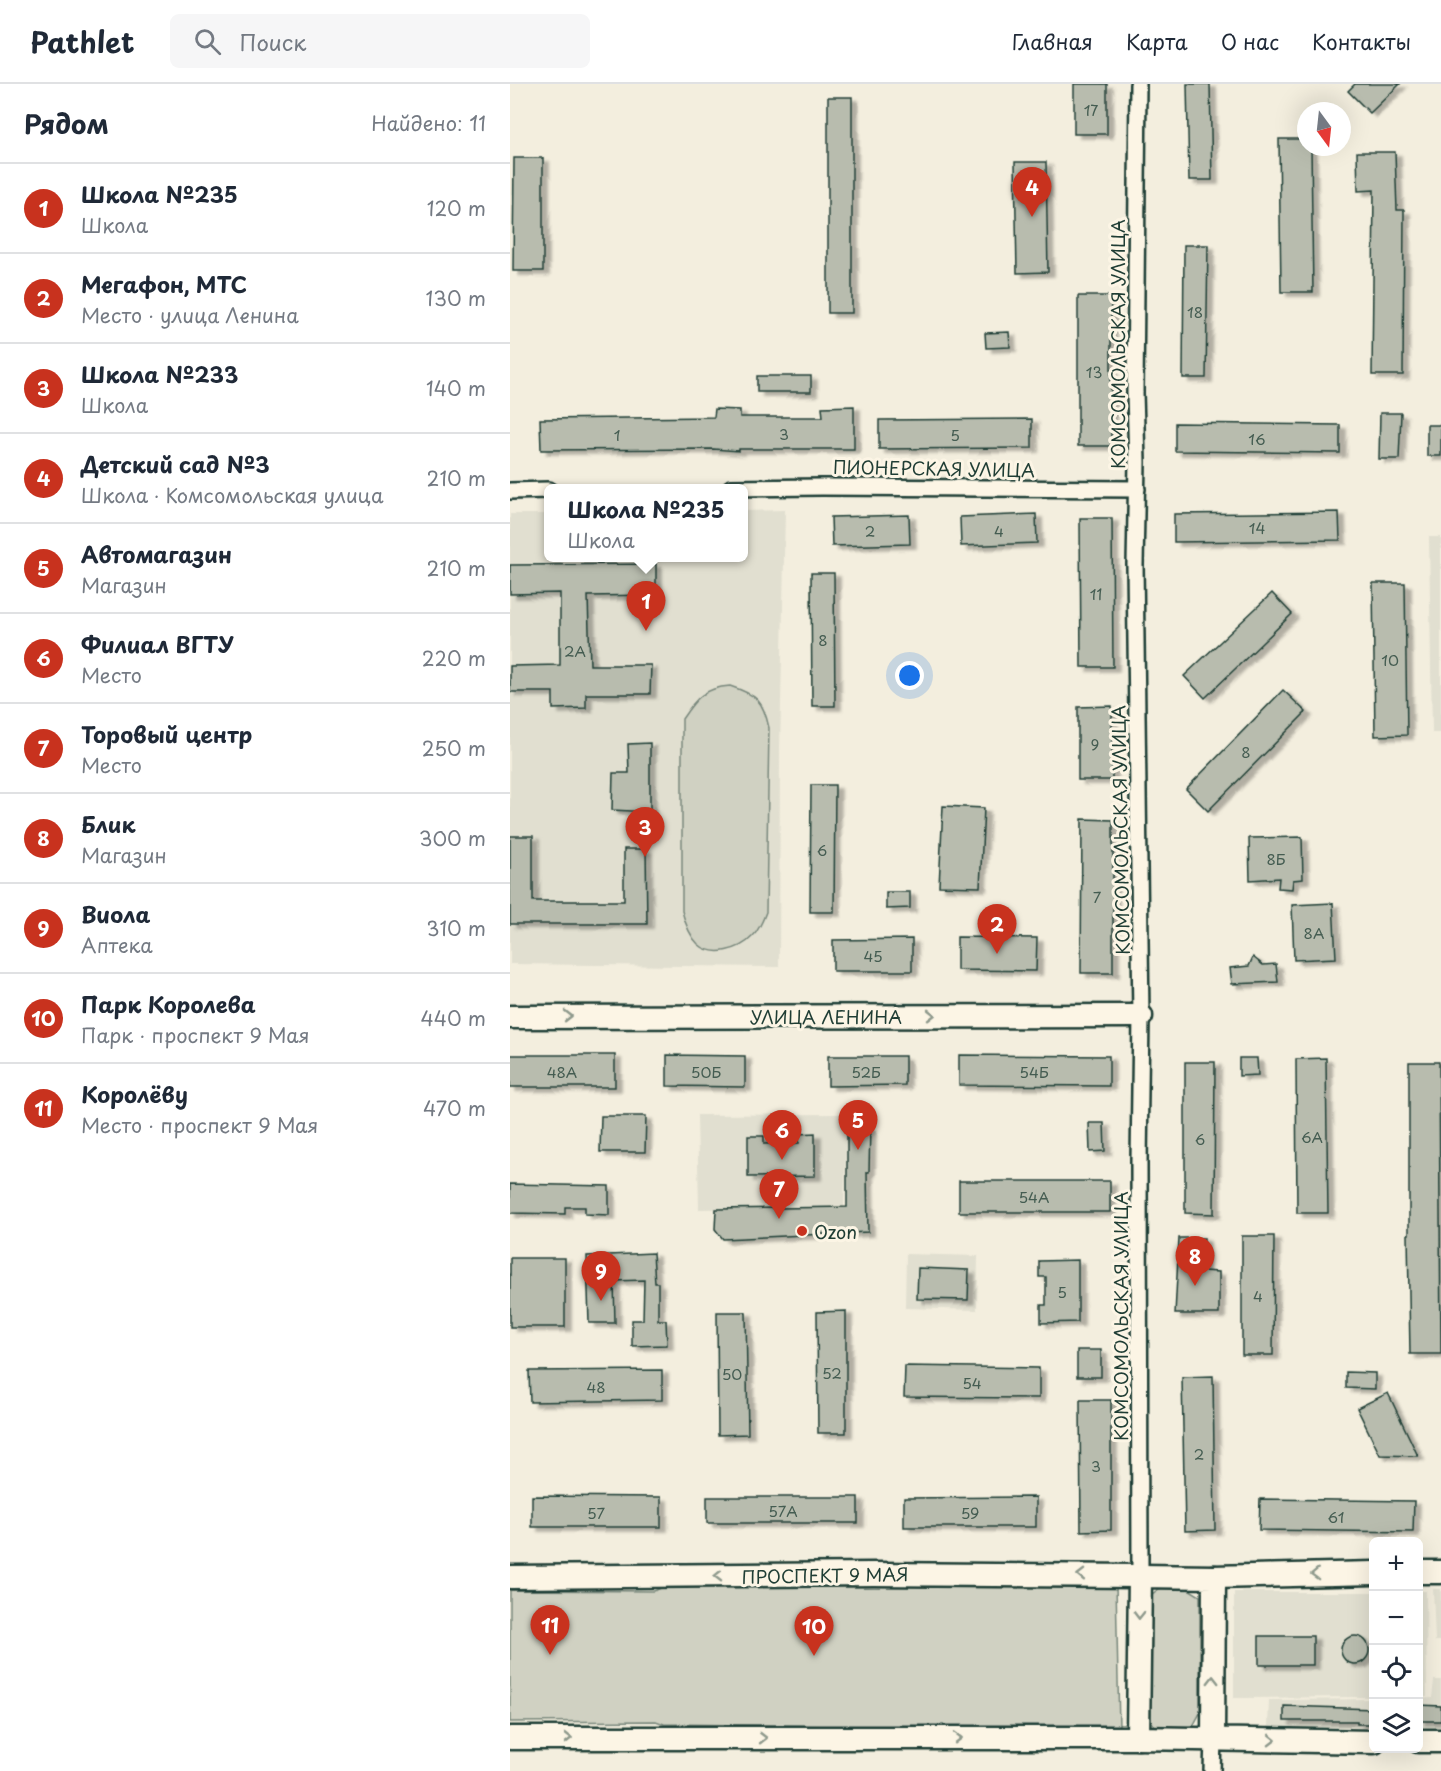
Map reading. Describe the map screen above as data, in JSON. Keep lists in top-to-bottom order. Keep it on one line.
{"streets":{"street":["КОМСОМОЛЬСКАЯ УЛИЦА","ПИОНЕРСКАЯ УЛИЦА","УЛИЦА ЛЕНИНА","ПРОСПЕКТ 9 МАЯ"]},"crossings":[["КОМСОМОЛЬСКАЯ УЛИЦА","ПИОНЕРСКАЯ УЛИЦА"],["КОМСОМОЛЬСКАЯ УЛИЦА","УЛИЦА ЛЕНИНА"],["КОМСОМОЛЬСКАЯ УЛИЦА","ПРОСПЕКТ 9 МАЯ"]],"one_way":["УЛИЦА ЛЕНИНА"],"places":["Ozon"],"house_numbers":["17","18","13","3","1","5","16","14","2","4","11","8","2А","10","9","8","6","8Б","7","8А","45","48А","50Б","52Б","54Б","6А","6","54А","5","4","52","50","54","48","2","3","57А","57","59","61"],"north":"bottom","page":{"header":"Pathlet","search":"Поиск","nav":["Главная","Карта","О нас","Контакты"],"heading":["Рядом","Найдено: 11"],"list":[{"mark":"1","name":"Школа №235","note":"Школа","value":"120 m"},{"mark":"2","name":"Мегафон, МТС","note":"Место · улица Ленина","value":"130 m"},{"mark":"3","name":"Школа №233","note":"Школа","value":"140 m"},{"mark":"4","name":"Детский сад №3","note":"Школа · Комсомольская улица","value":"210 m"},{"mark":"5","name":"Автомагазин","note":"Магазин","value":"210 m"},{"mark":"6","name":"Филиал ВГТУ","note":"Место","value":"220 m"},{"mark":"7","name":"Торовый центр","note":"Место","value":"250 m"},{"mark":"8","name":"Блик","note":"Магазин","value":"300 m"},{"mark":"9","name":"Виола","note":"Аптека","value":"310 m"},{"mark":"10","name":"Парк Королева","note":"Парк · проспект 9 Мая","value":"440 m"},{"mark":"11","name":"Королёву","note":"Место · проспект 9 Мая","value":"470 m"}],"pins":["4","1","3","2","5","6","7","8","9","11","10"],"popup":["Школа №235","Школа"],"map_buttons":["+","−"]}}
